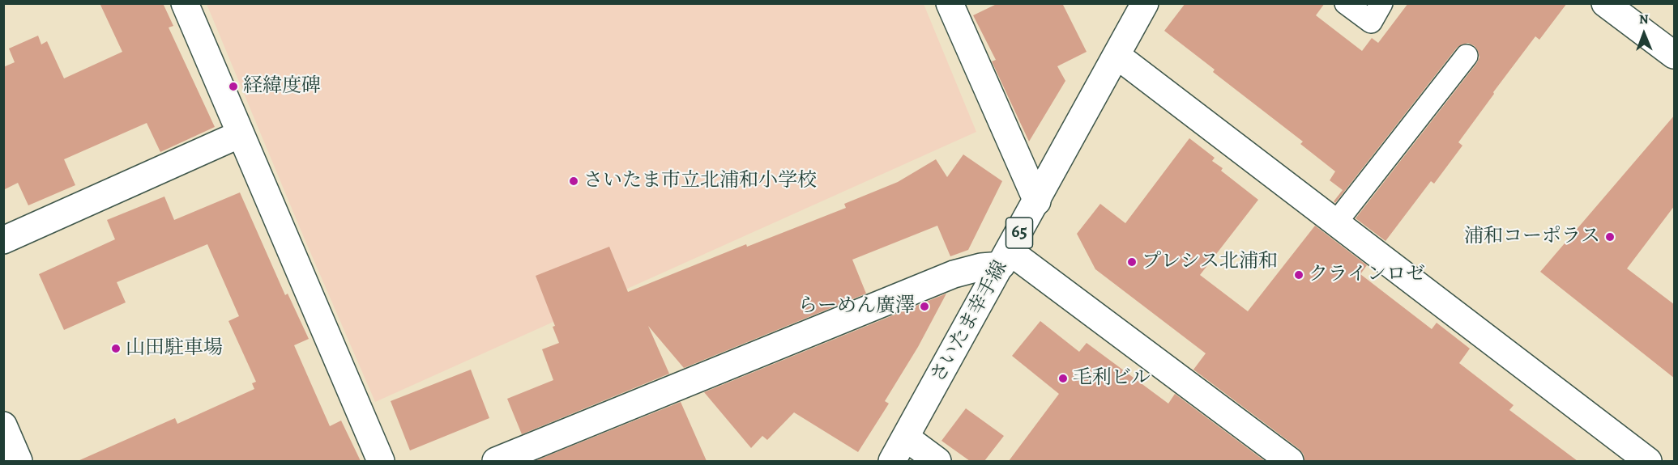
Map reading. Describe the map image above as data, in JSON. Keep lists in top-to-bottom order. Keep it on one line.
{"streets":{"street":["65","さいたま幸手線"]},"places":["経緯度碑","さいたま市立北浦和小学校","浦和コーポラス","プレシス北浦和","クラインロゼ","らーめん廣澤","山田駐車場","毛利ビル"],"north":"top"}
